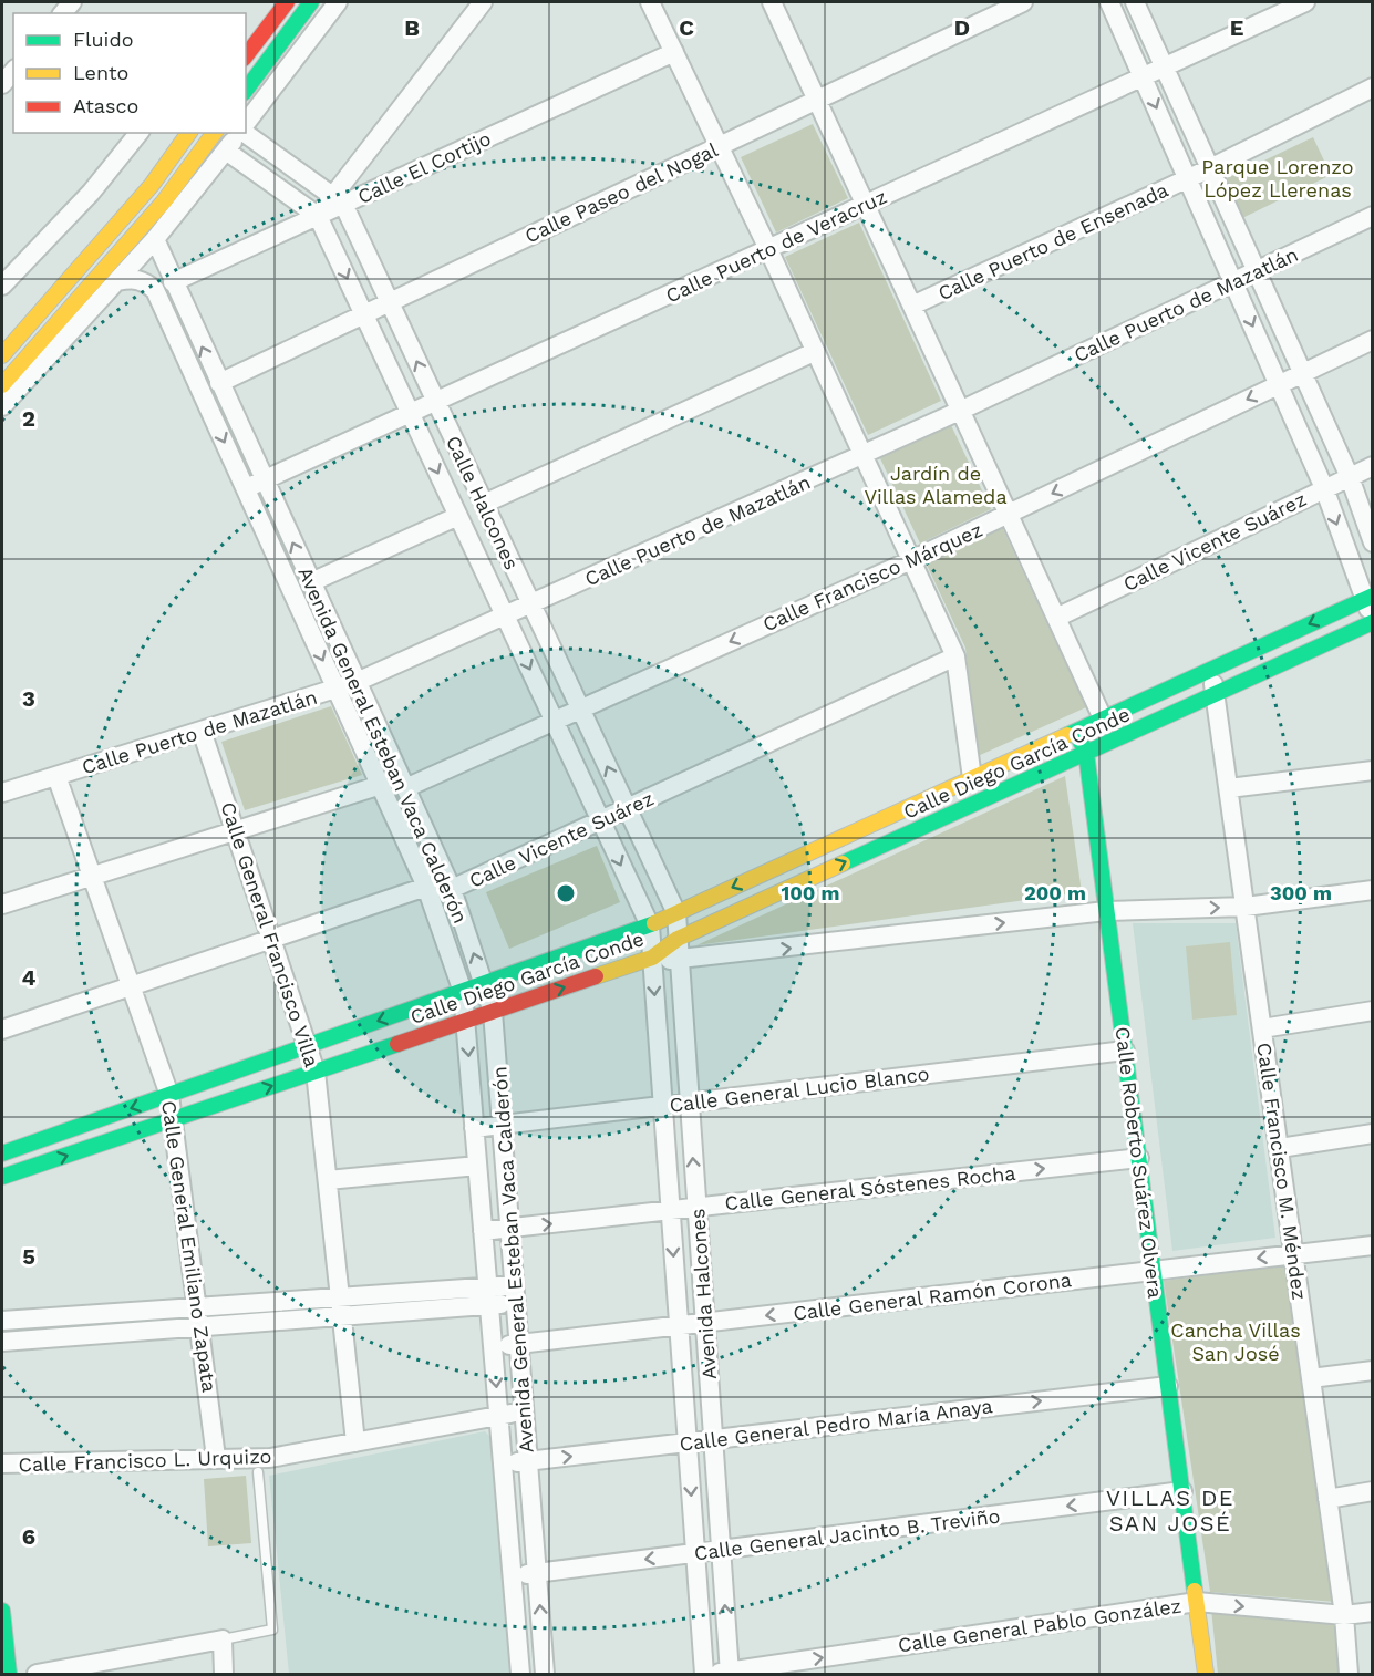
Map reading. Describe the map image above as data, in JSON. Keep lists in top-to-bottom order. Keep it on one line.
{"streets":{"street":["Calle El Cortijo","Calle Paseo del Nogal","Calle Puerto de Ensenada","Calle Puerto de Veracruz","Calle Puerto de Mazatlán","Calle Halcones","Calle Vicente Suárez","Calle Francisco Márquez","Avenida General Esteban Vaca Calderón","Calle Diego García Conde","Calle General Francisco Villa","Calle General Lucio Blanco","Calle Roberto Suárez Olvera","Calle Francisco M. Méndez","Calle General Sóstenes Rocha","Calle General Emiliano Zapata","Avenida Halcones","Calle General Ramón Corona","Calle General Pedro María Anaya","Calle Francisco L. Urquizo","Calle General Jacinto B. Treviño","Calle General Pablo González"]},"crossings":[["Calle El Cortijo","Calle Halcones"],["Calle Paseo del Nogal","Calle Halcones"],["Calle Paseo del Nogal","Avenida General Esteban Vaca Calderón"],["Calle Puerto de Veracruz","Calle Halcones"],["Calle Puerto de Veracruz","Avenida General Esteban Vaca Calderón"],["Calle Puerto de Mazatlán","Calle Halcones"],["Calle Puerto de Mazatlán","Avenida General Esteban Vaca Calderón"],["Calle Puerto de Mazatlán","Calle General Francisco Villa"],["Calle Puerto de Mazatlán","Calle General Emiliano Zapata"],["Calle Halcones","Calle Vicente Suárez"],["Calle Halcones","Calle Francisco Márquez"],["Calle Halcones","Calle Diego García Conde"],["Calle Halcones","Avenida Halcones"],["Calle Vicente Suárez","Avenida General Esteban Vaca Calderón"],["Calle Vicente Suárez","Calle General Francisco Villa"],["Calle Vicente Suárez","Calle General Emiliano Zapata"],["Calle Francisco Márquez","Avenida General Esteban Vaca Calderón"],["Avenida General Esteban Vaca Calderón","Calle Diego García Conde"],["Avenida General Esteban Vaca Calderón","Calle General Lucio Blanco"],["Avenida General Esteban Vaca Calderón","Calle General Sóstenes Rocha"],["Avenida General Esteban Vaca Calderón","Calle General Ramón Corona"],["Avenida General Esteban Vaca Calderón","Calle General Pedro María Anaya"],["Avenida General Esteban Vaca Calderón","Calle Francisco L. Urquizo"],["Avenida General Esteban Vaca Calderón","Calle General Jacinto B. Treviño"],["Calle Diego García Conde","Calle General Francisco Villa"],["Calle Diego García Conde","Calle Roberto Suárez Olvera"],["Calle Diego García Conde","Calle Francisco M. Méndez"],["Calle Diego García Conde","Calle General Emiliano Zapata"],["Calle Diego García Conde","Avenida Halcones"],["Calle General Francisco Villa","Calle Francisco L. Urquizo"],["Calle General Lucio Blanco","Calle Roberto Suárez Olvera"],["Calle General Lucio Blanco","Avenida Halcones"],["Calle Roberto Suárez Olvera","Calle General Sóstenes Rocha"],["Calle Roberto Suárez Olvera","Calle General Ramón Corona"],["Calle Roberto Suárez Olvera","Calle General Pedro María Anaya"],["Calle Roberto Suárez Olvera","Calle General Jacinto B. Treviño"],["Calle Roberto Suárez Olvera","Calle General Pablo González"],["Calle Francisco M. Méndez","Calle General Ramón Corona"],["Calle Francisco M. Méndez","Calle General Pablo González"],["Calle General Sóstenes Rocha","Avenida Halcones"],["Calle General Emiliano Zapata","Calle Francisco L. Urquizo"],["Avenida Halcones","Calle General Ramón Corona"],["Avenida Halcones","Calle General Pedro María Anaya"],["Avenida Halcones","Calle General Jacinto B. Treviño"],["Avenida Halcones","Calle General Pablo González"]],"one_way":["Calle Francisco Márquez","Calle General Sóstenes Rocha","Calle General Ramón Corona","Calle General Pedro María Anaya","Calle General Jacinto B. Treviño","Calle General Pablo González"],"districts":["VILLAS DE SAN JOSÉ"],"parks":["Parque Lorenzo López Llerenas","Jardín de Villas Alameda","Cancha Villas San José"],"legend":["Fluido","Lento","Atasco"],"grid":{"columns":["B","C","D","E"],"rows":["2","3","4","5","6"]},"rings":["100 m","200 m","300 m"]}
